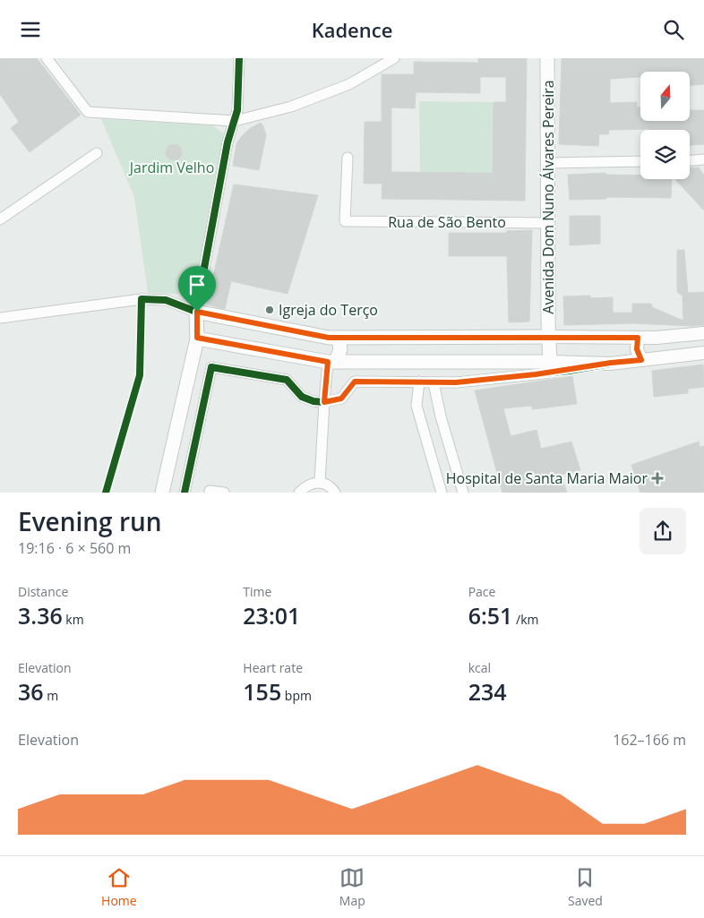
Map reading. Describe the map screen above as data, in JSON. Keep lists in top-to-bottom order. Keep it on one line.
{"streets":{"main road":["Avenida Dom Nuno Álvares Pereira"],"street":["Rua de São Bento"]},"crossings":[["Avenida Dom Nuno Álvares Pereira","Rua de São Bento"]],"parks":["Jardim Velho"],"places":{"other":["Igreja do Terço"],"health":["Hospital de Santa Maria Maior"]},"north":"top","page":{"header":"Kadence","heading":["Evening run","19:16 · 6 × 560 m"],"stats":[["Distance","3.36 km"],["Time","23:01"],["Pace","6:51 /km"],["Elevation","36 m"],["Heart rate","155 bpm"],["kcal","234"]],"chart":["Elevation","162–166 m"],"tabs":["Home","Map","Saved"]}}
